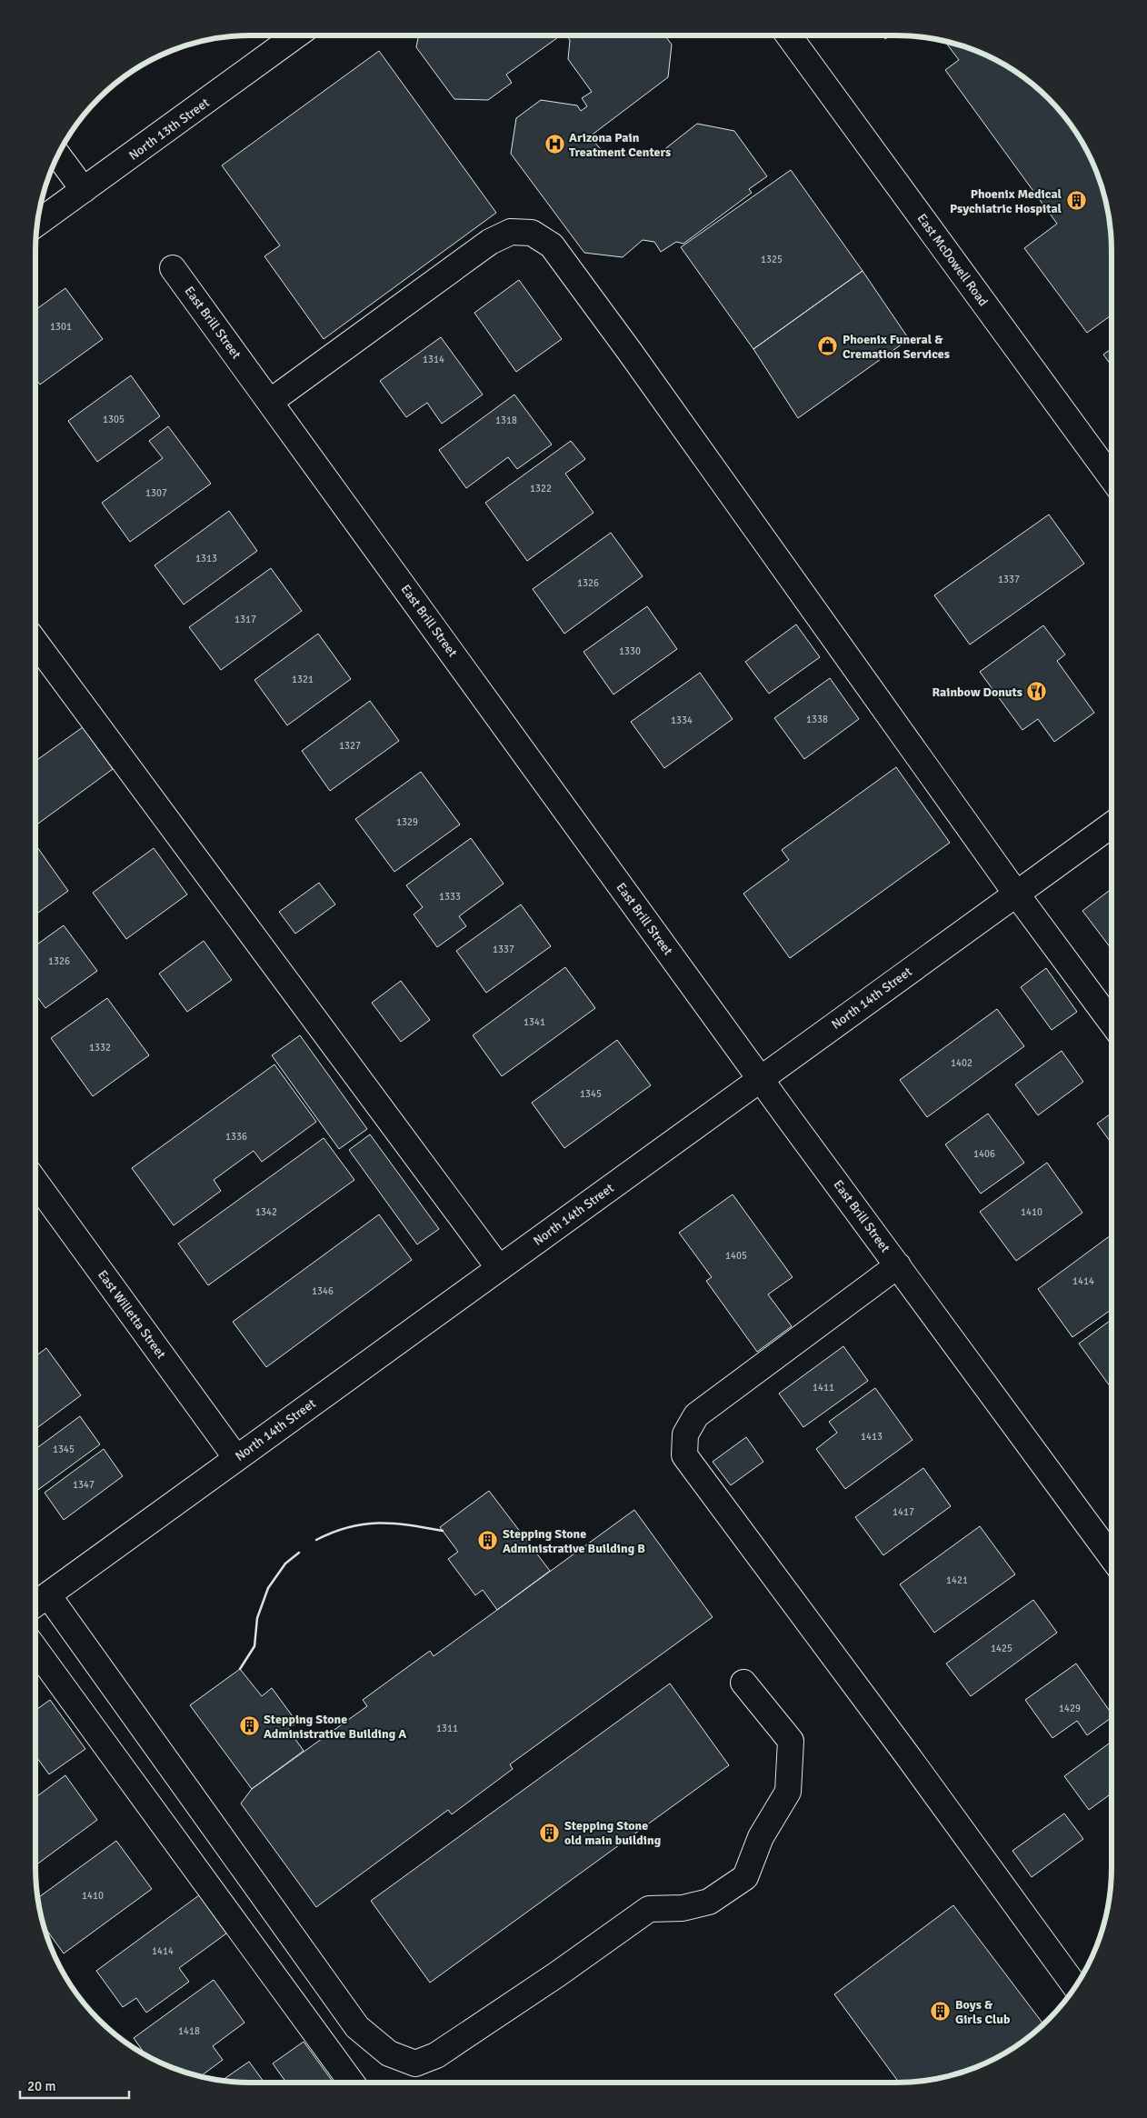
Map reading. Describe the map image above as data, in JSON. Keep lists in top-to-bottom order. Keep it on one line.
{"streets":{"street":["North 13th Street","East McDowell Road","East Brill Street","North 14th Street","East Willetta Street"]},"crossings":[["East Brill Street","North 14th Street"],["North 14th Street","East Willetta Street"]],"places":{"hospital":["Arizona Pain Treatment Centers"],"building":["Phoenix Medical Psychiatric Hospital","Stepping Stone Administrative Building B","Stepping Stone Administrative Building A","Stepping Stone old main building","Boys & Girls Club"],"shop":["Phoenix Funeral & Cremation Services"],"restaurant":["Rainbow Donuts"]},"house_numbers":["1325","1301","1314","1305","1318","1322","1307","1313","1337","1326","1317","1330","1321","1338","1334","1327","1329","1333","1337","1326","1341","1332","1402","1345","1336","1406","1342","1410","1405","1414","1346","1411","1413","1345","1347","1417","1421","1425","1429","1311","1410","1414","1418"],"scale_bar":"20 m"}
